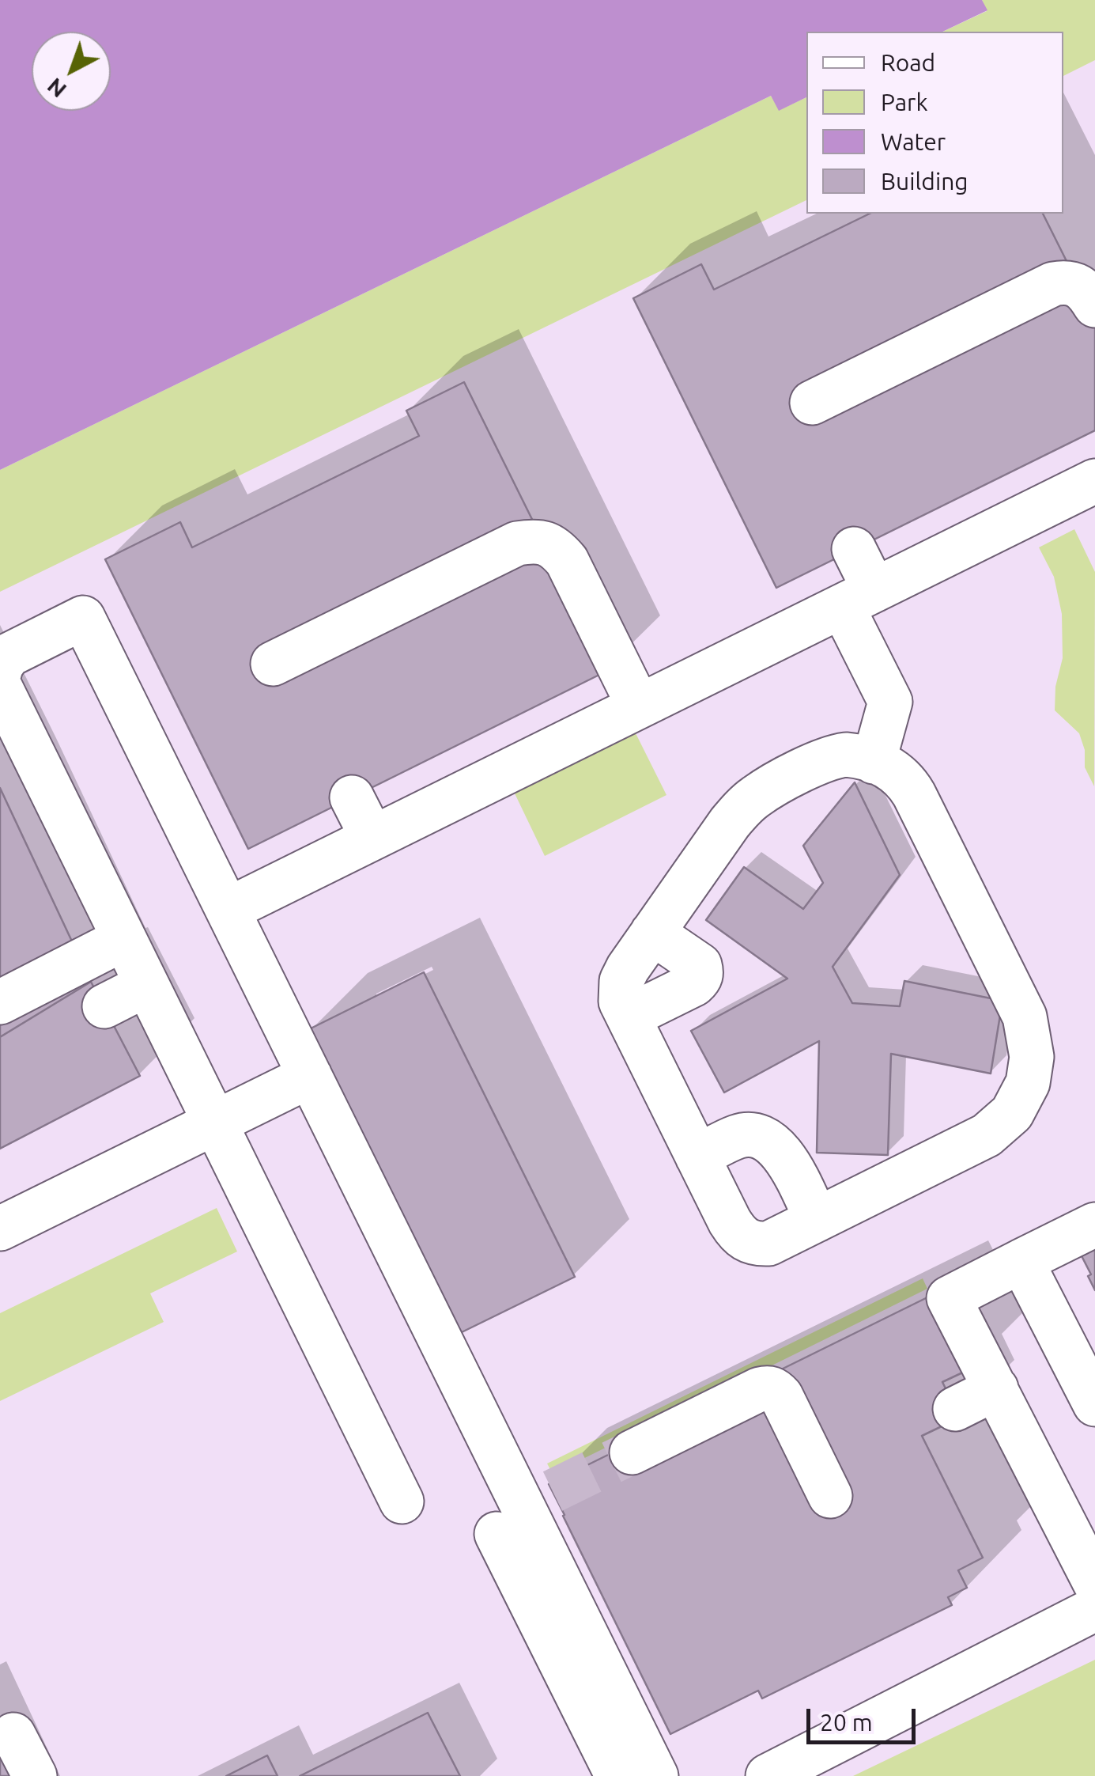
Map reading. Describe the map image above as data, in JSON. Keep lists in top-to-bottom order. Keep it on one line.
{"legend":["Road","Park","Water","Building"],"scale_bar":"20 m","north":"bottom left"}
